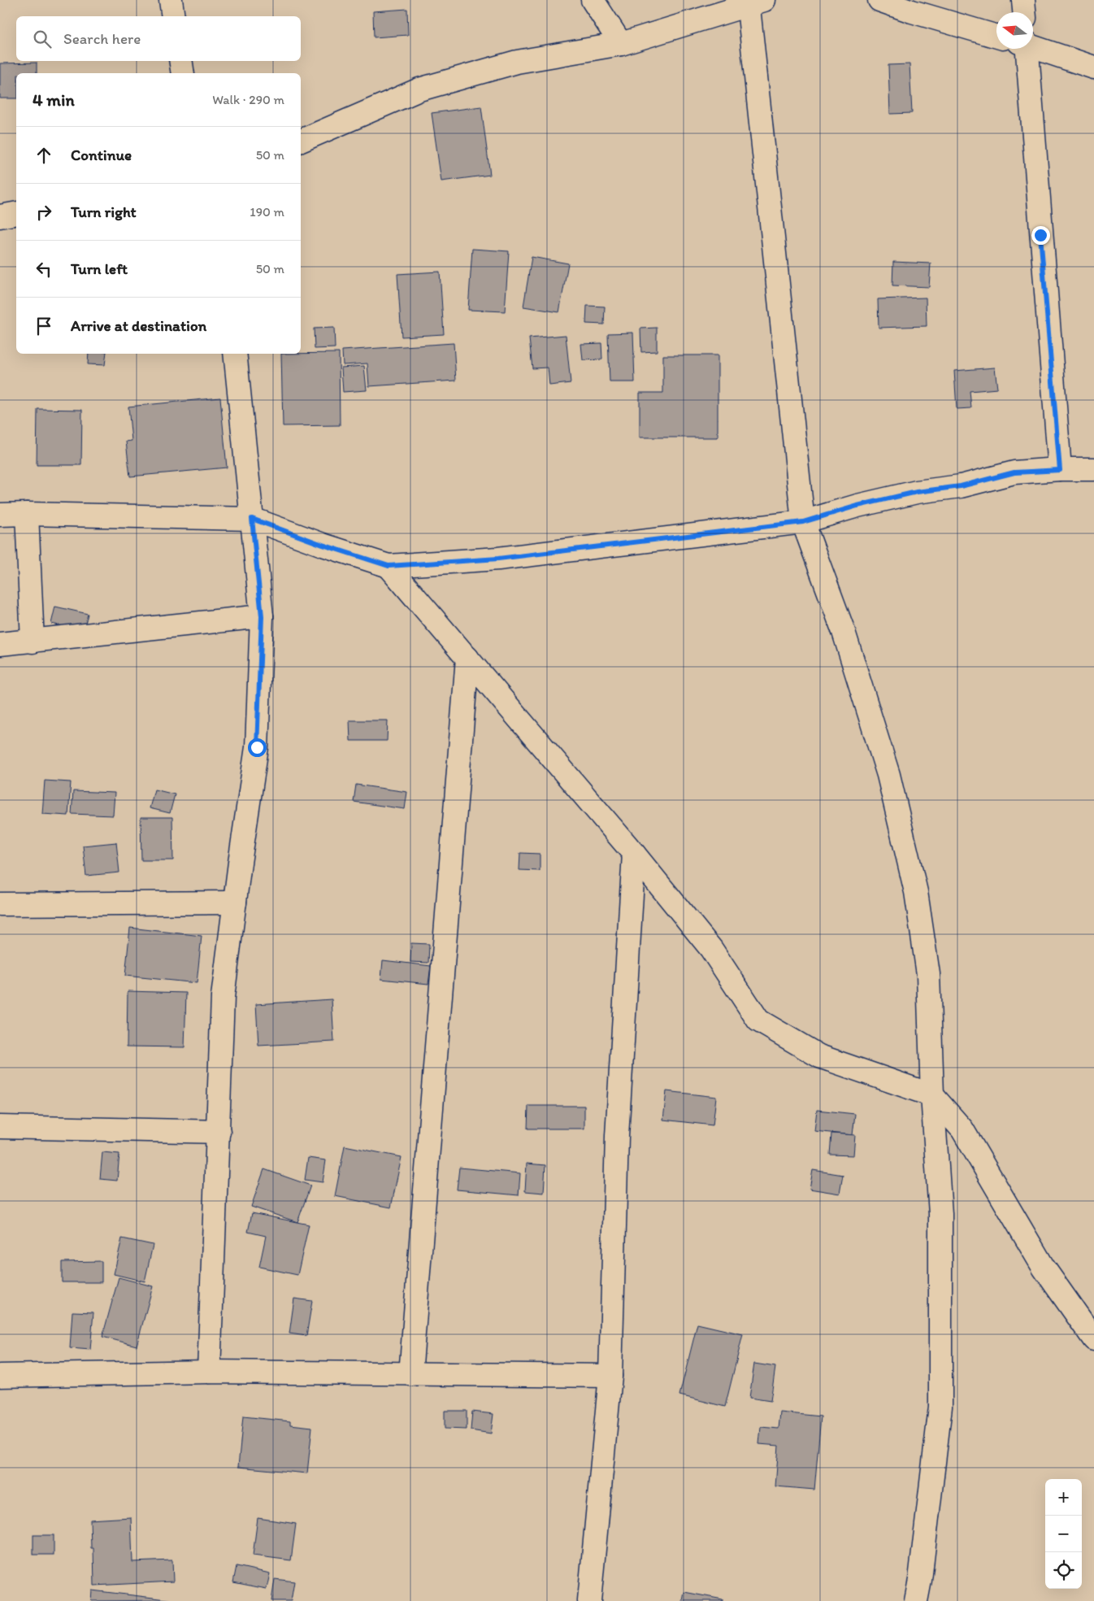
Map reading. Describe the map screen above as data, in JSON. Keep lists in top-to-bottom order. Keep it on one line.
{"north":"left","page":{"search":"Search here","heading":["4 min","Walk · 290 m"],"list":[["Continue","50 m"],["Turn right","190 m"],["Turn left","50 m"],"Arrive at destination"],"map_buttons":["+","−"]}}
